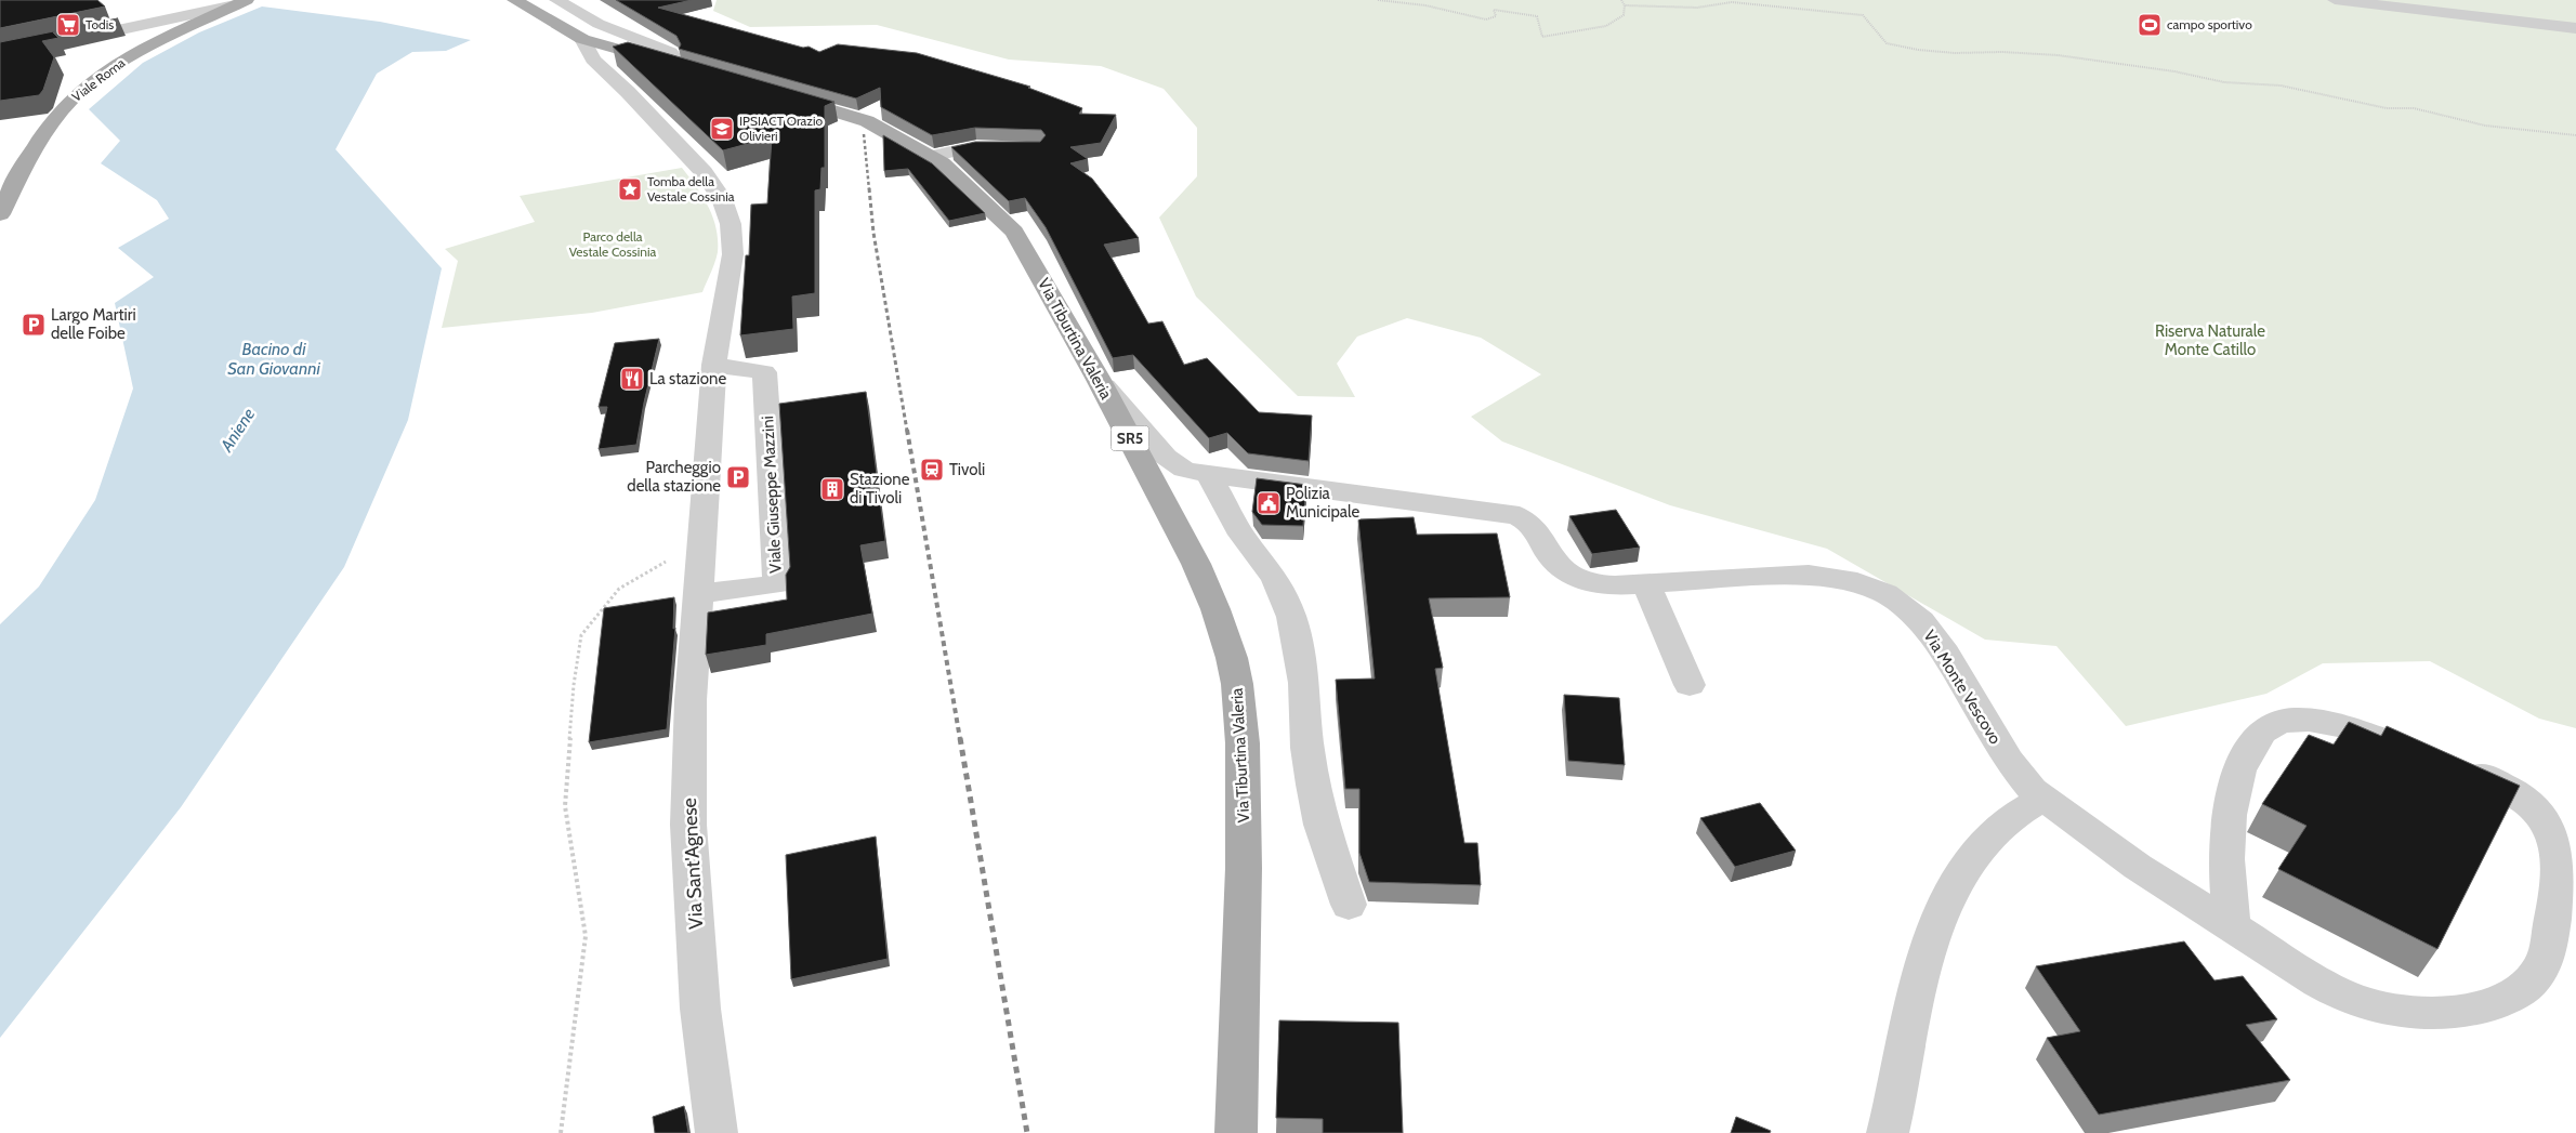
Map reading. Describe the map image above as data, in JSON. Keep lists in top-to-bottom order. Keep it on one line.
{"streets":{"main road":["Viale Roma","Via Tiburtina Valeria","SR5"],"street":["Viale Giuseppe Mazzini","Via Monte Vescovo","Via Sant'Agnese"]},"crossings":[["Via Tiburtina Valeria","Via Monte Vescovo"],["Viale Giuseppe Mazzini","Via Sant'Agnese"]],"water":["Bacino di San Giovanni","Aniene"],"parks":["Parco della Vestale Cossinia","Riserva Naturale Monte Catillo"],"places":{"supermarket":["Todis"],"sports":["campo sportivo"],"school or university":["IPSIACT Orazio Olivieri"],"place":["Tomba della Vestale Cossinia"],"parking":["Largo Martiri delle Foibe","Parcheggio della stazione"],"restaurant":["La stazione"],"station":["Tivoli"],"building":["Stazione di Tivoli"],"public building":["Polizia Municipale"]}}
